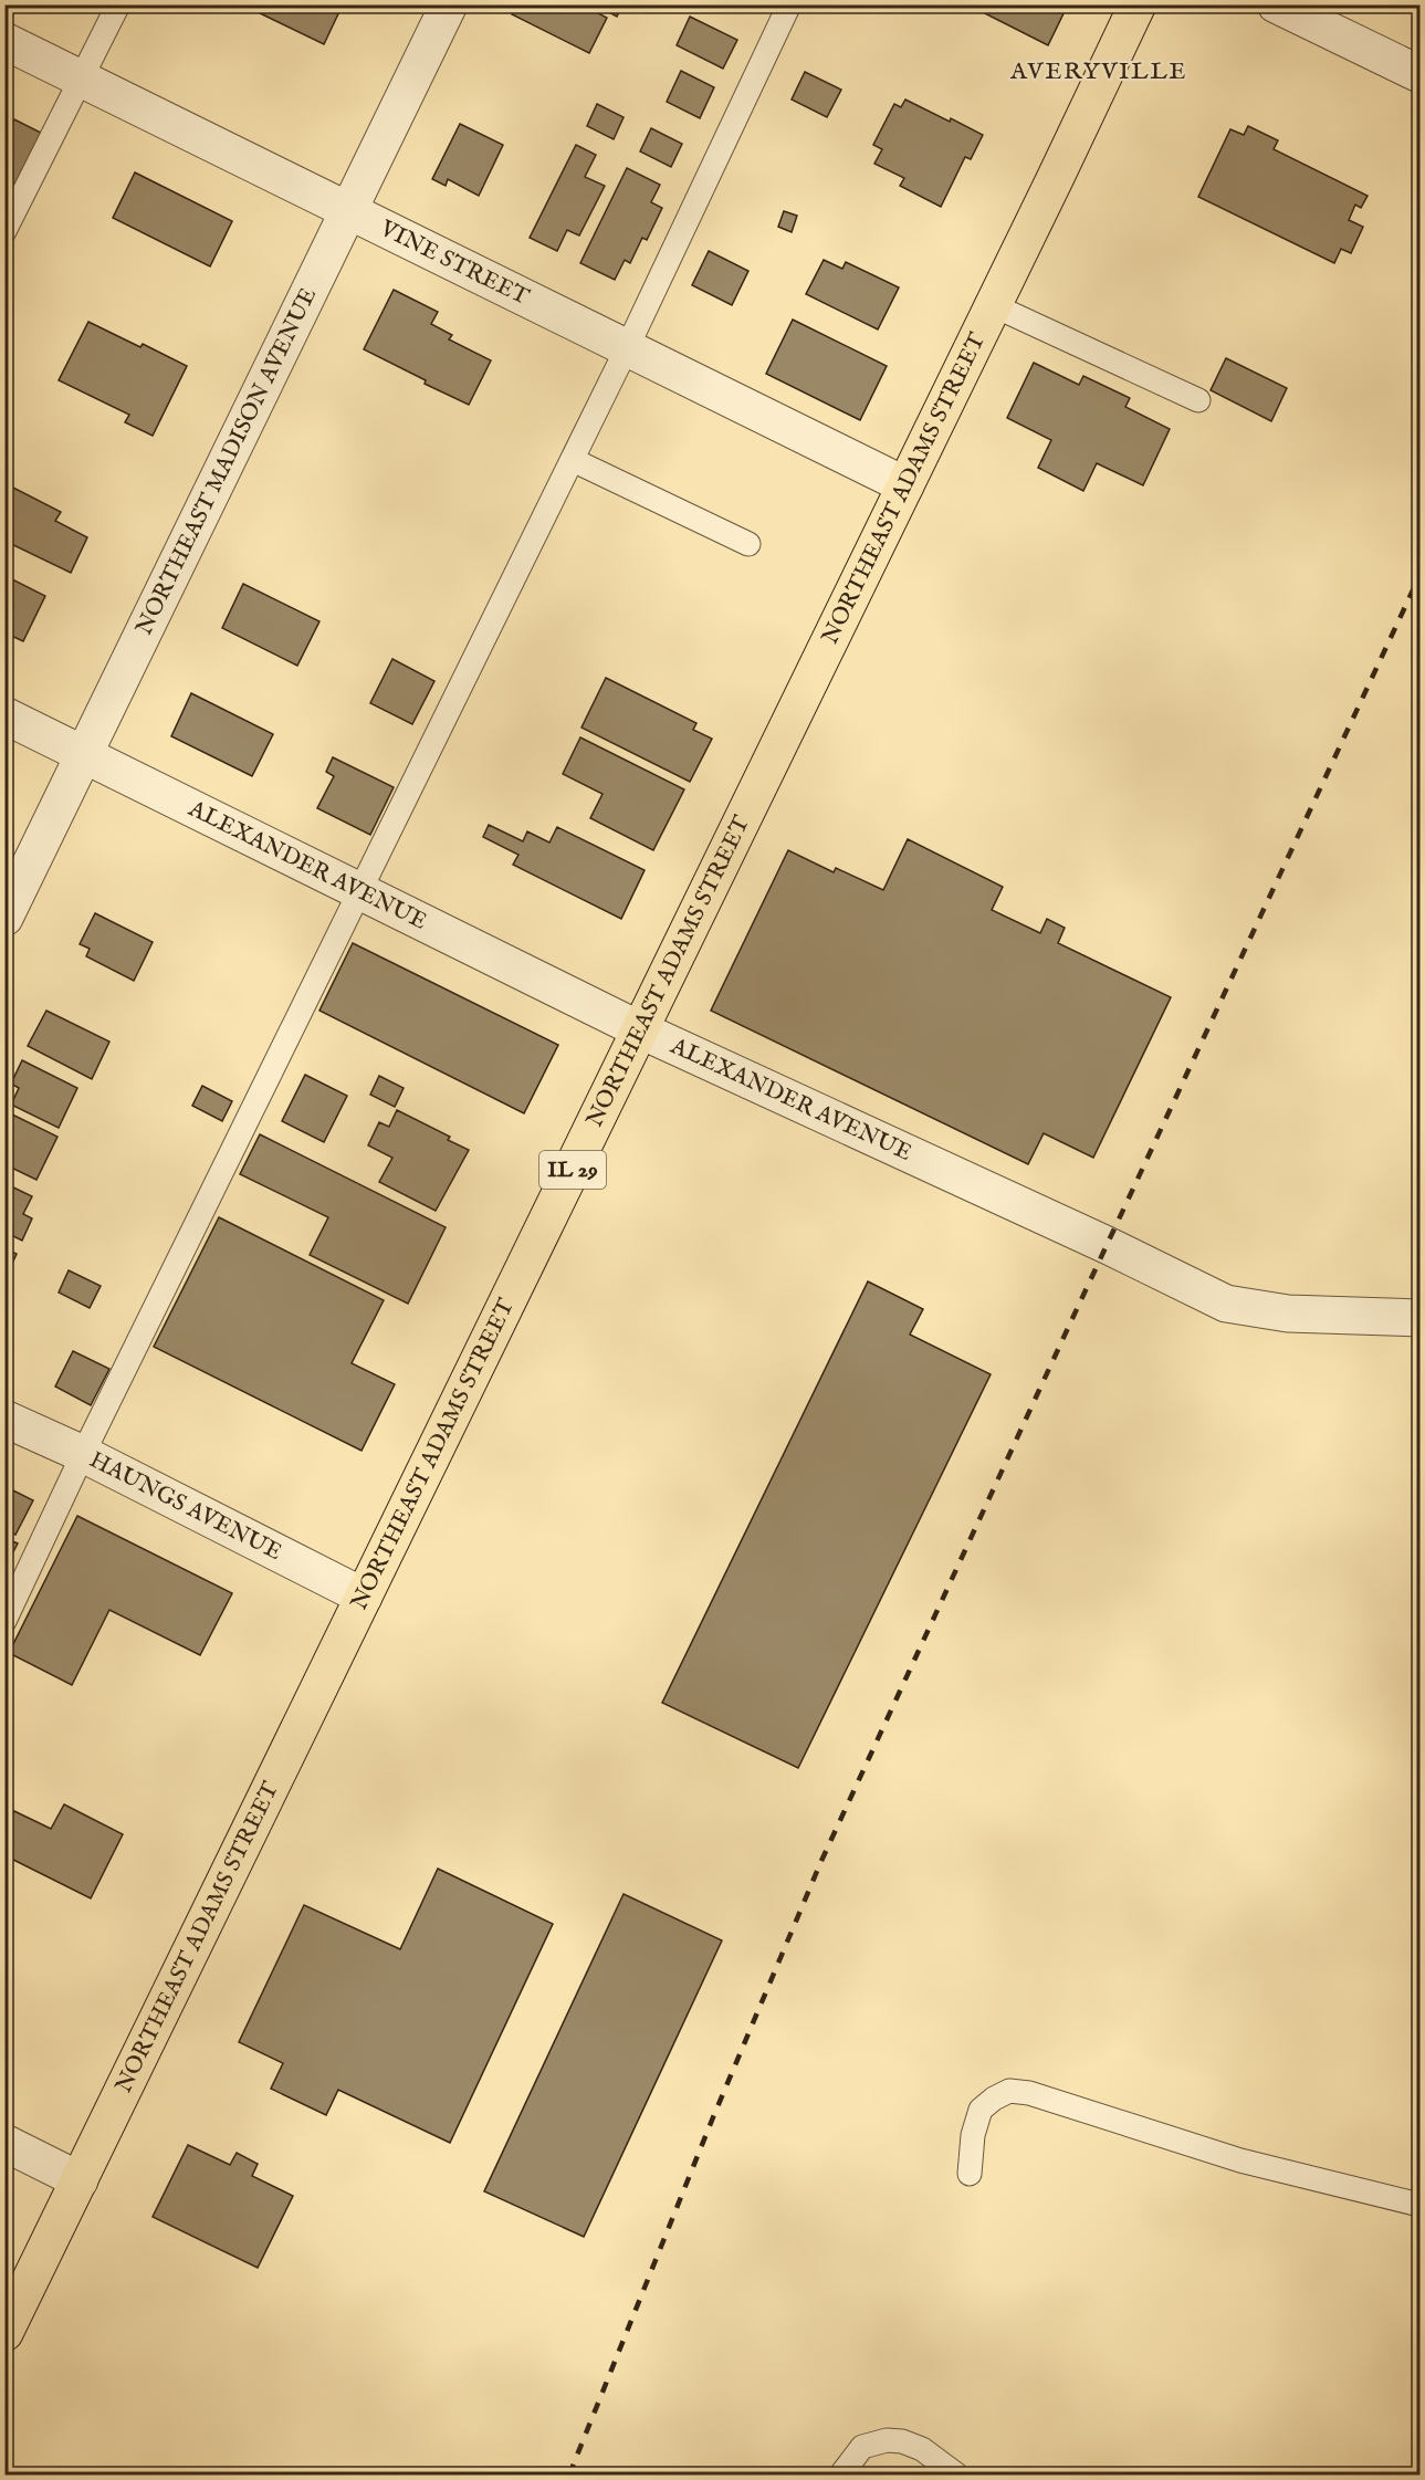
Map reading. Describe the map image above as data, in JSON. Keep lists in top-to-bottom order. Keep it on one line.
{"streets":{"main road":["NORTHEAST ADAMS STREET","IL 29"],"street":["VINE STREET","NORTHEAST MADISON AVENUE","ALEXANDER AVENUE","HAUNGS AVENUE"]},"crossings":[["VINE STREET","NORTHEAST MADISON AVENUE"],["VINE STREET","NORTHEAST ADAMS STREET"],["NORTHEAST MADISON AVENUE","ALEXANDER AVENUE"],["NORTHEAST ADAMS STREET","ALEXANDER AVENUE"],["NORTHEAST ADAMS STREET","HAUNGS AVENUE"]],"districts":["AVERYVILLE"]}
